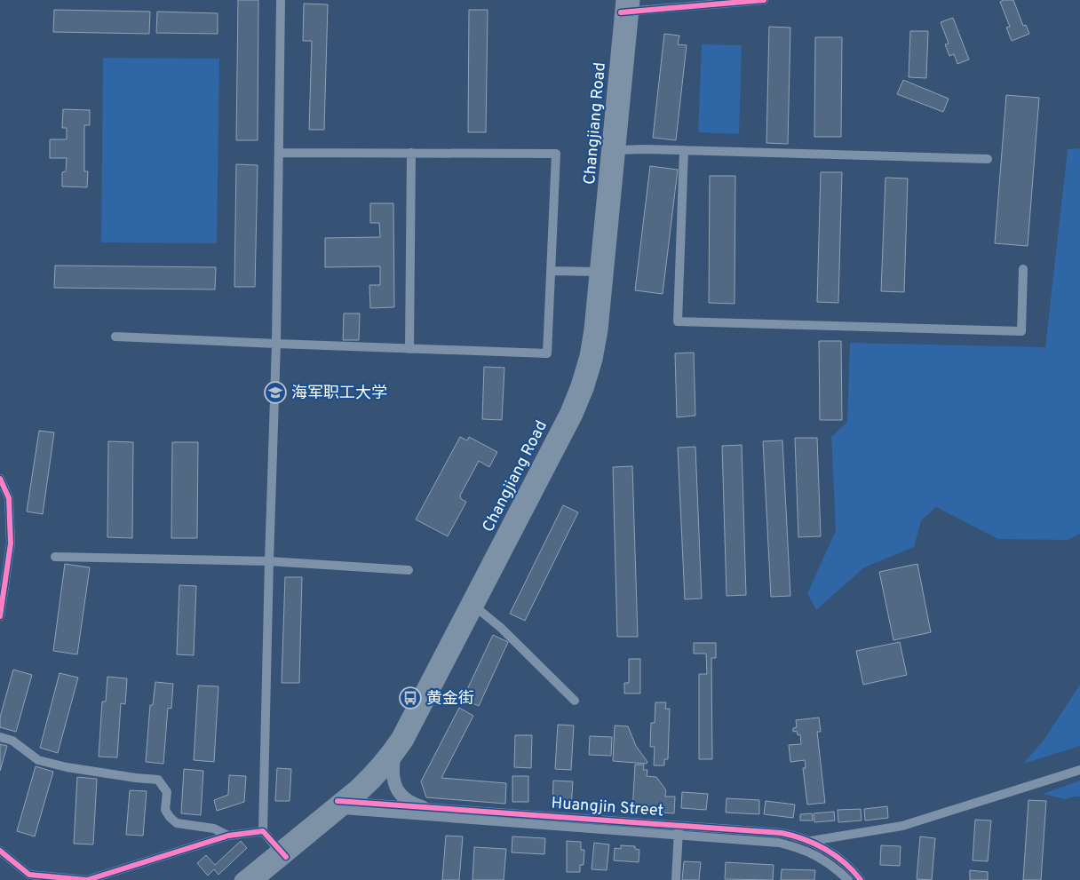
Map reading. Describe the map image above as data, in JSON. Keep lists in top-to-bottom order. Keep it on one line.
{"streets":{"highway":["Changjiang Road"],"street":["Huangjin Street"]},"crossings":[["Changjiang Road","Huangjin Street"]],"places":{"school or university":["海军职工大学"],"bus stop":["黄金街"]}}
